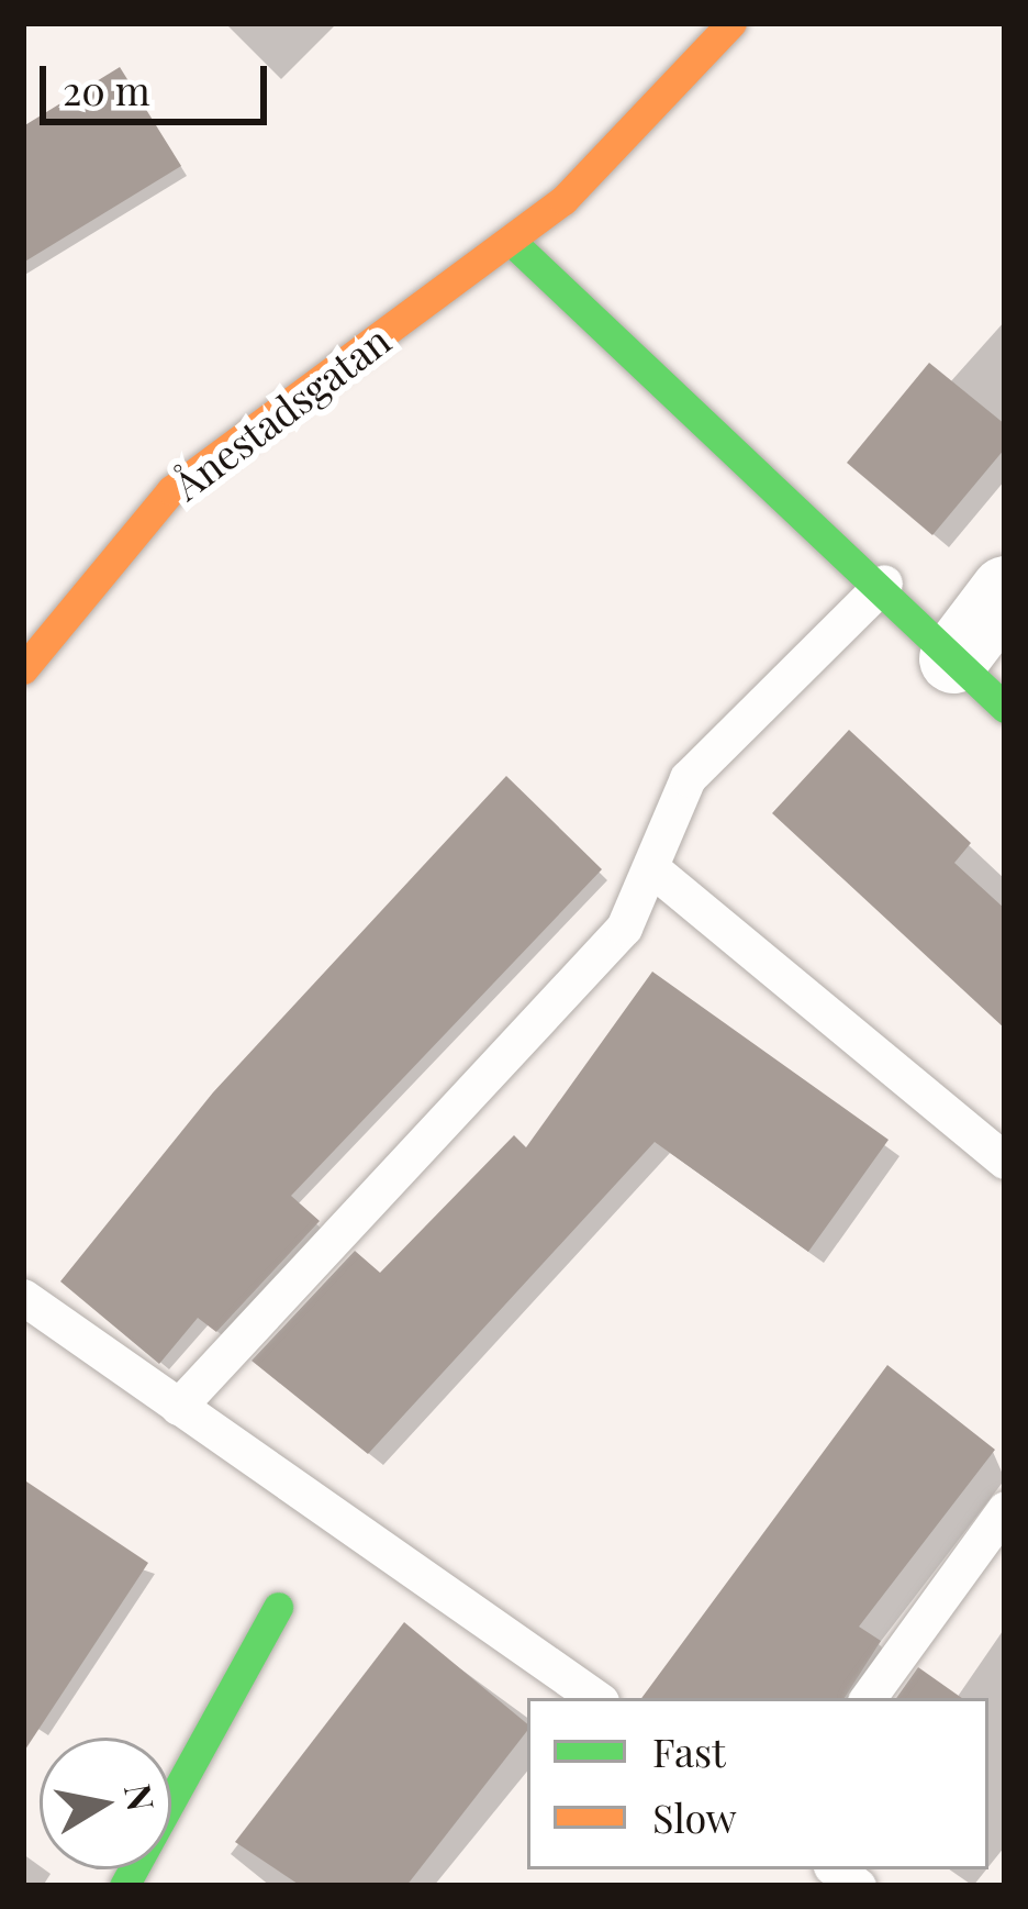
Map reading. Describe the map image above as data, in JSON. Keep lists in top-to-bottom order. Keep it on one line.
{"streets":{"street":["Ånestadsgatan"]},"legend":["Fast","Slow"],"scale_bar":"20 m","north":"right"}
